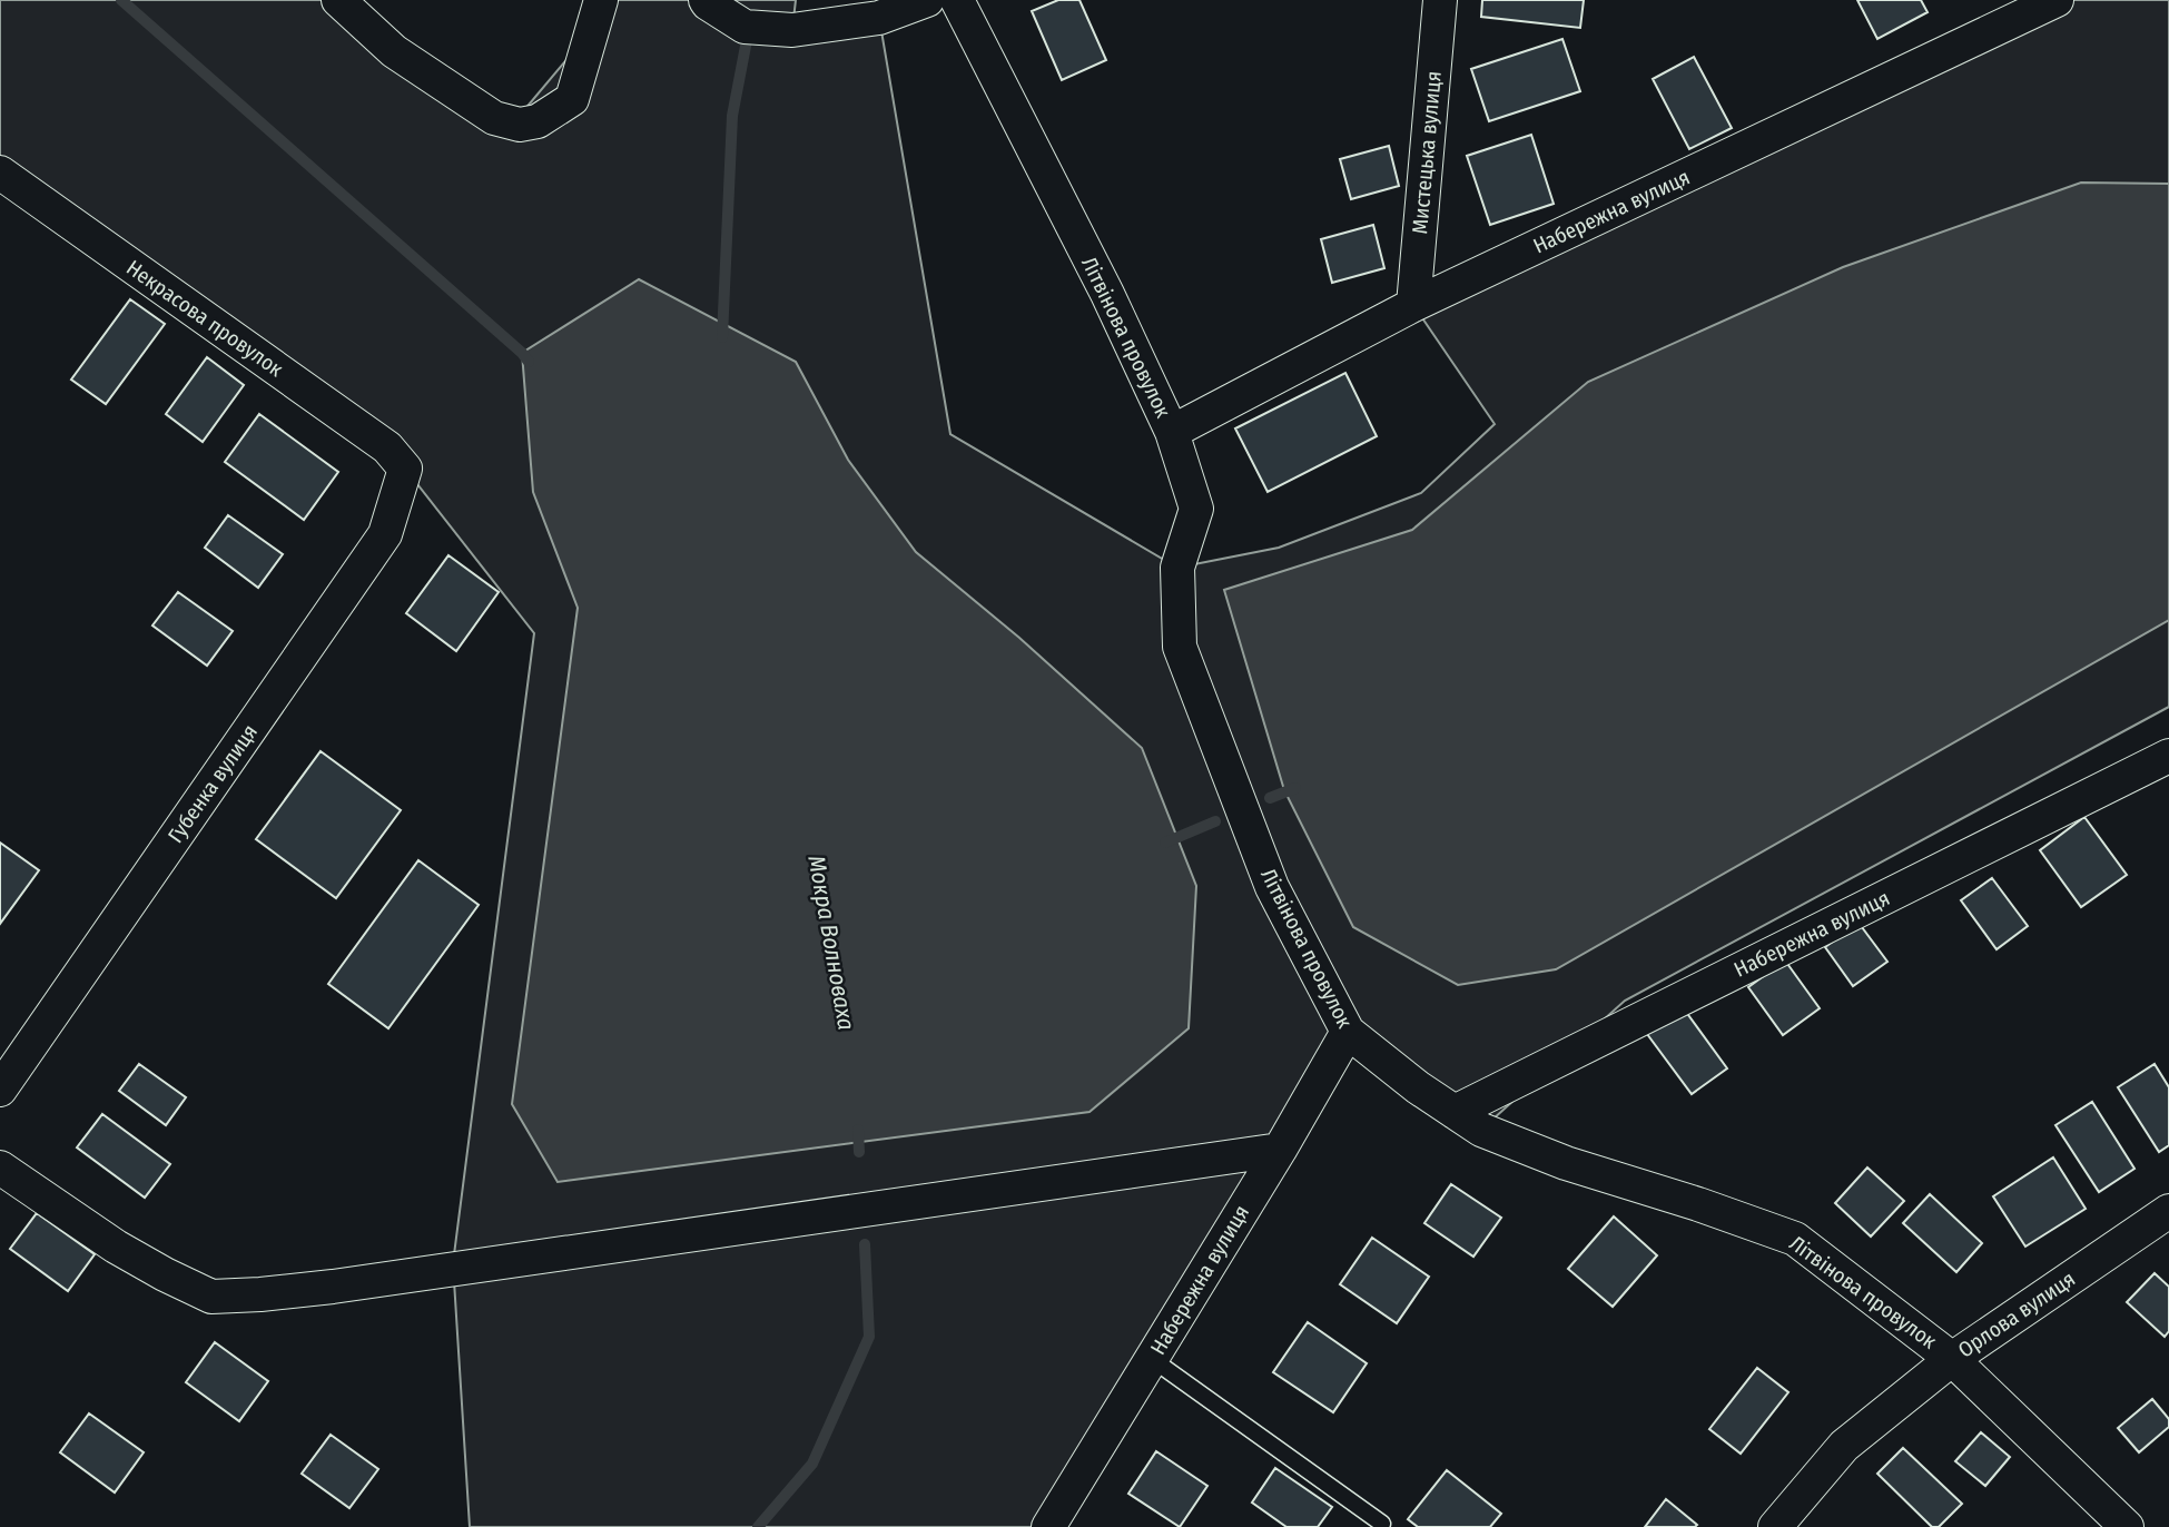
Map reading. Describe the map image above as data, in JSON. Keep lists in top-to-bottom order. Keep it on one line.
{"streets":{"street":["Мистецька вулиця","Набережна вулиця","Некрасова провулок","Літвінова провулок","Губенка вулиця","Орлова вулиця"]},"crossings":[["Мистецька вулиця","Набережна вулиця"],["Набережна вулиця","Літвінова провулок"],["Некрасова провулок","Губенка вулиця"],["Літвінова провулок","Орлова вулиця"]],"water":["Мокра Волноваха"]}
